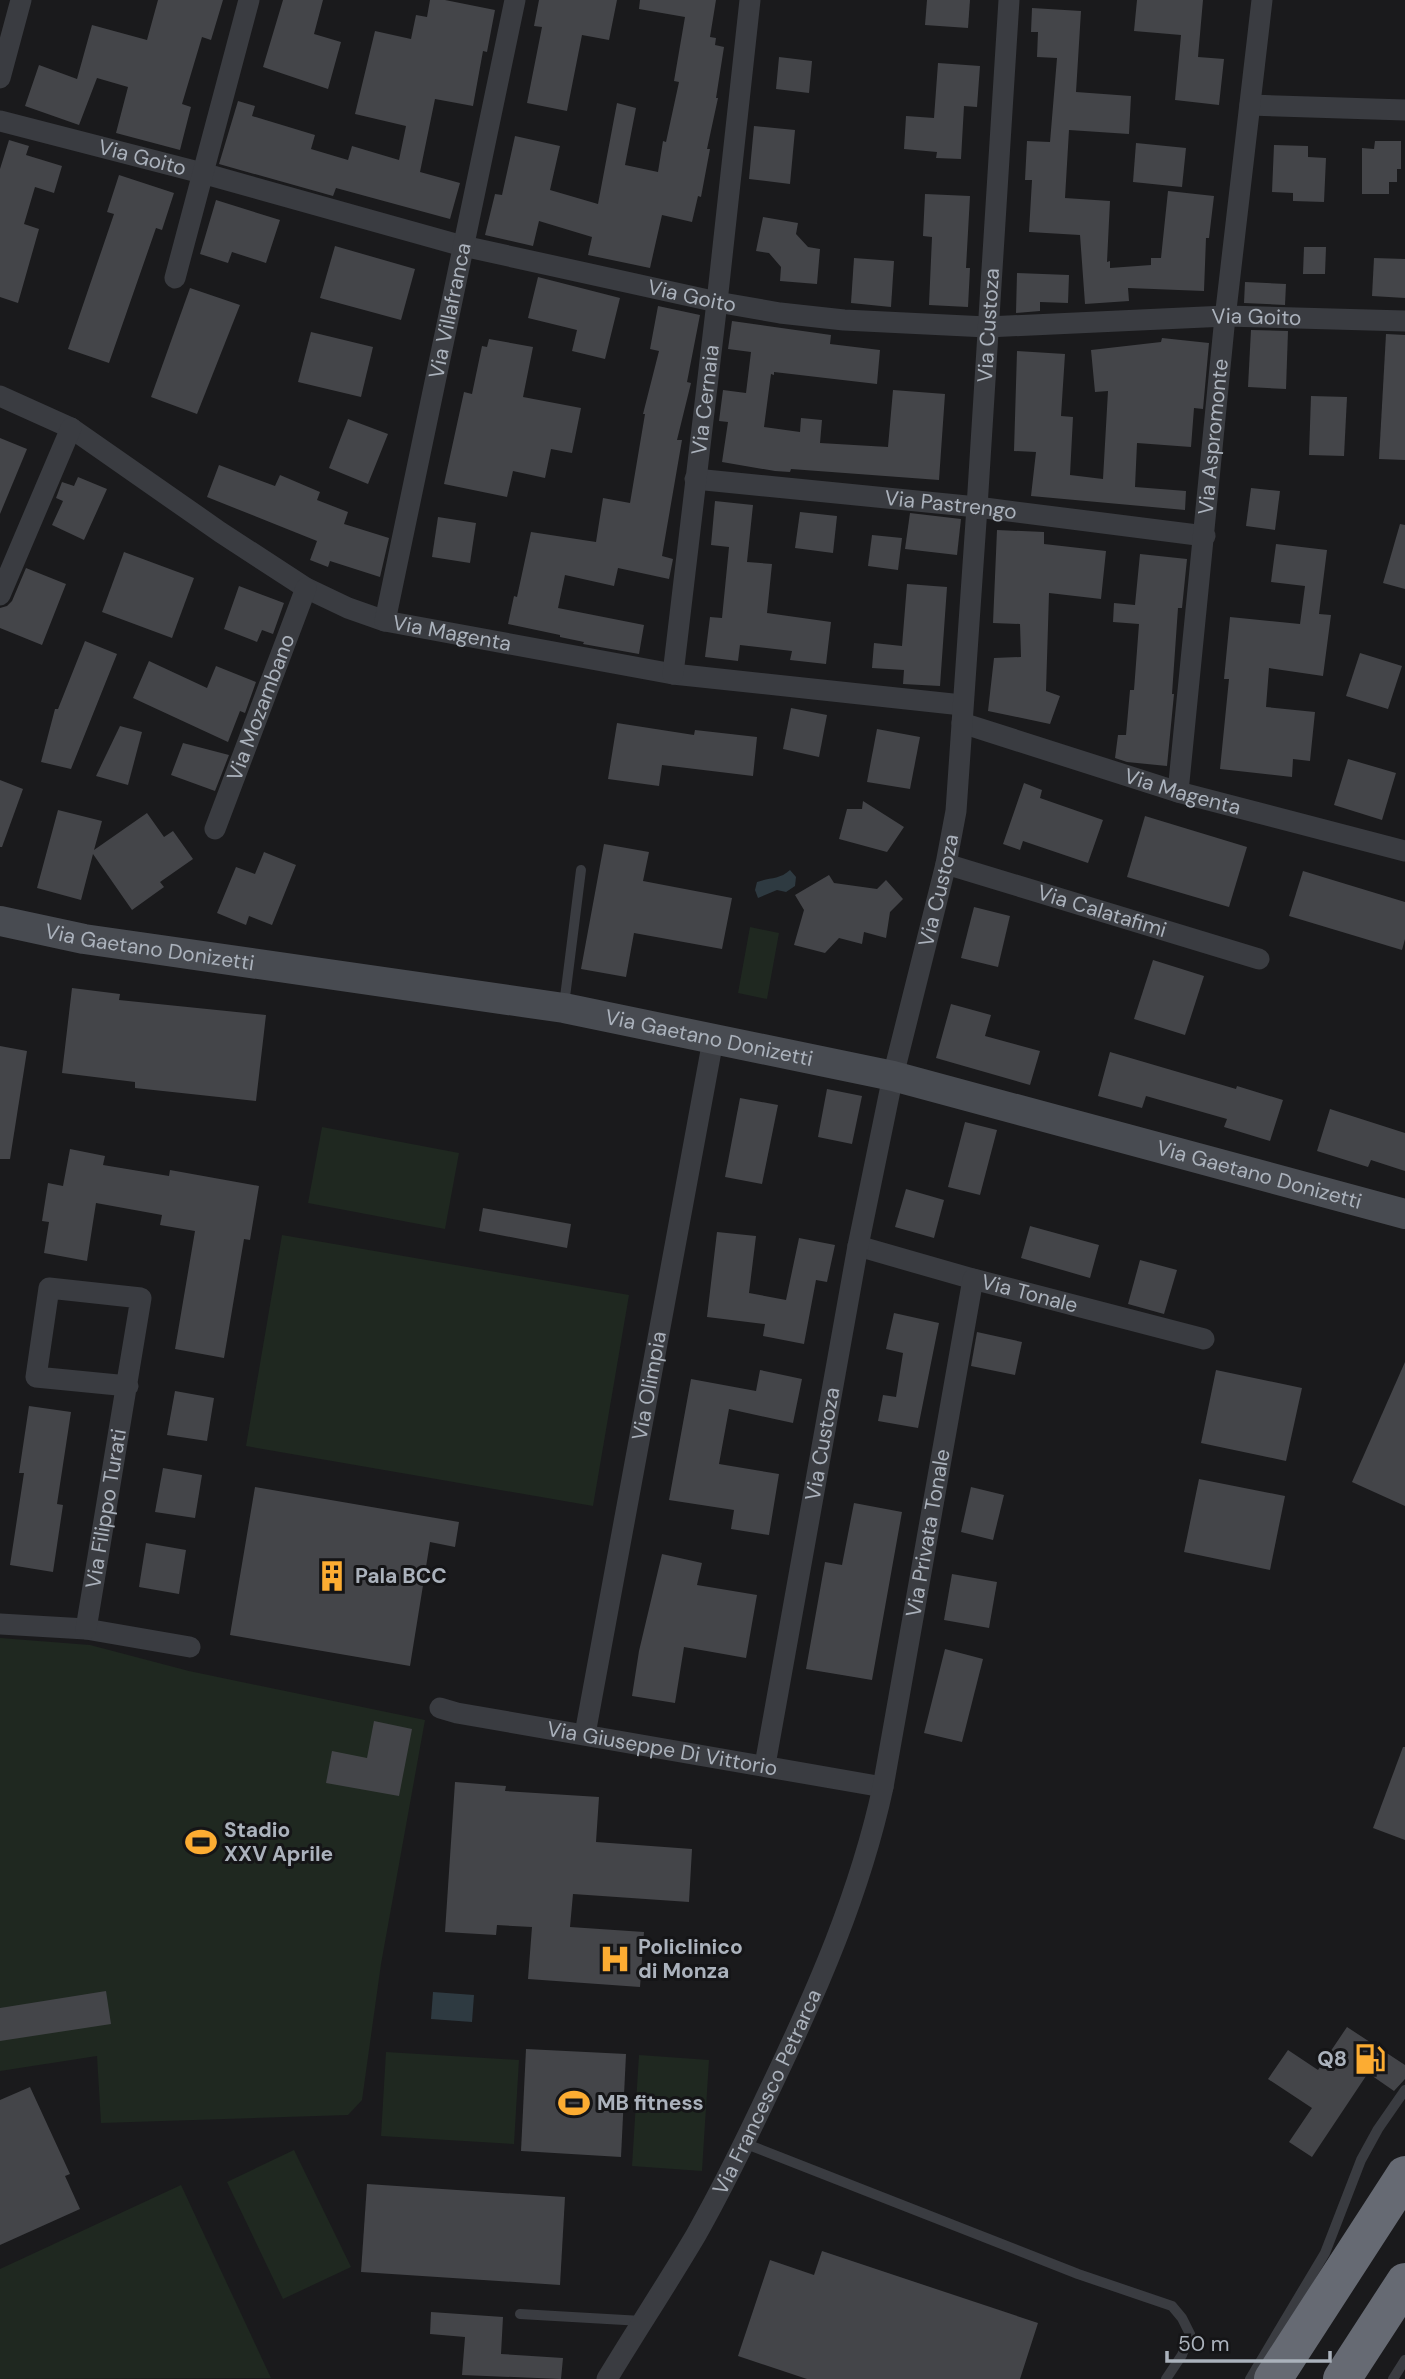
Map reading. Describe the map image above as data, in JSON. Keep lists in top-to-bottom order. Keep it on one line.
{"streets":{"street":["Via Goito","Via Villafranca","Via Custoza","Via Cernaia","Via Aspromonte","Via Pastrengo","Via Magenta","Via Mozambano","Via Calatafimi","Via Gaetano Donizetti","Via Tonale","Via Olimpia","Via Filippo Turati","Via Privata Tonale","Via Giuseppe Di Vittorio","Via Francesco Petrarca"]},"crossings":[["Via Goito","Via Villafranca"],["Via Goito","Via Custoza"],["Via Goito","Via Cernaia"],["Via Goito","Via Aspromonte"],["Via Villafranca","Via Magenta"],["Via Custoza","Via Pastrengo"],["Via Custoza","Via Magenta"],["Via Custoza","Via Calatafimi"],["Via Custoza","Via Gaetano Donizetti"],["Via Custoza","Via Tonale"],["Via Custoza","Via Giuseppe Di Vittorio"],["Via Cernaia","Via Pastrengo"],["Via Cernaia","Via Magenta"],["Via Aspromonte","Via Pastrengo"],["Via Aspromonte","Via Magenta"],["Via Magenta","Via Mozambano"],["Via Gaetano Donizetti","Via Olimpia"],["Via Tonale","Via Privata Tonale"],["Via Olimpia","Via Giuseppe Di Vittorio"],["Via Privata Tonale","Via Giuseppe Di Vittorio"],["Via Privata Tonale","Via Francesco Petrarca"],["Via Giuseppe Di Vittorio","Via Francesco Petrarca"]],"places":{"building":["Pala BCC"],"sports":["Stadio XXV Aprile","MB fitness"],"hospital":["Policlinico di Monza"],"fuel station":["Q8"]},"scale_bar":"50 m"}
